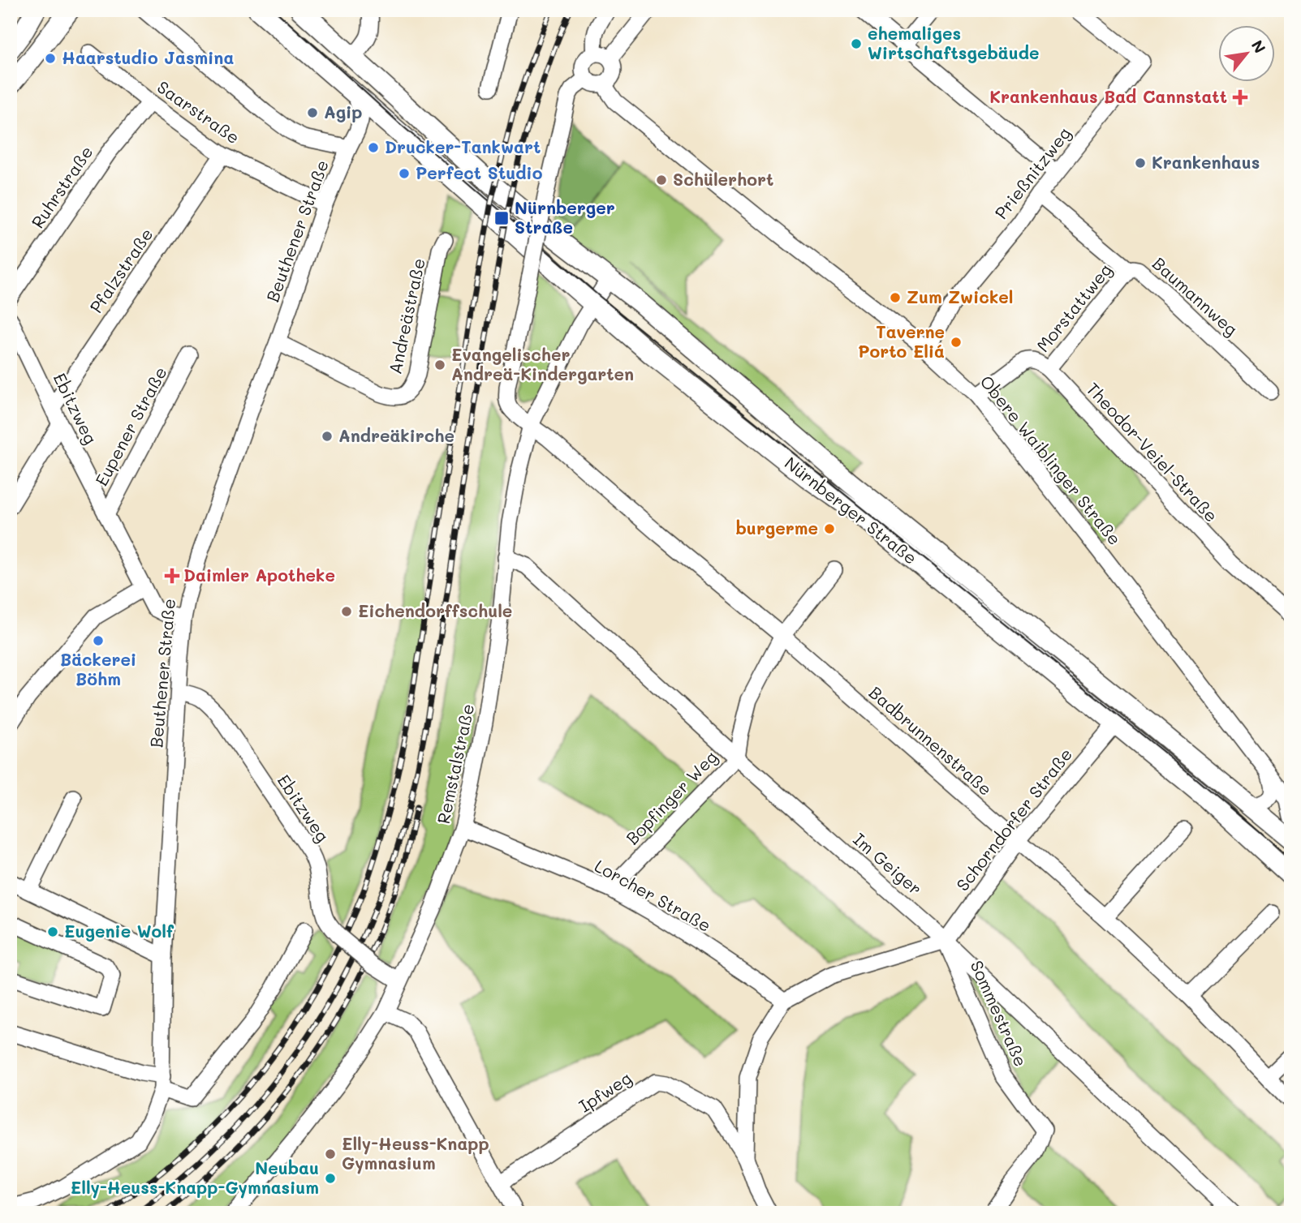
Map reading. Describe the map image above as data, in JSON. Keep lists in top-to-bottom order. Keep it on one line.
{"streets":{"main road":["Nürnberger Straße"],"street":["Saarstraße","Prießnitzweg","Ruhrstraße","Beuthener Straße","Pfalzstraße","Baumannweg","Morstattweg","Andreästraße","Ebitzweg","Eupener Straße","Theodor-Veiel-Straße","Obere Waiblinger Straße","Badbrunnenstraße","Remstalstraße","Bopfinger Weg","Schorndorfer Straße","Im Geiger","Lorcher Straße","Sommestraße","Ipfweg"]},"crossings":[["Saarstraße","Ruhrstraße"],["Saarstraße","Beuthener Straße"],["Saarstraße","Pfalzstraße"],["Prießnitzweg","Baumannweg"],["Prießnitzweg","Obere Waiblinger Straße"],["Beuthener Straße","Andreästraße"],["Beuthener Straße","Ebitzweg"],["Beuthener Straße","Nürnberger Straße"],["Pfalzstraße","Ebitzweg"],["Baumannweg","Morstattweg"],["Morstattweg","Theodor-Veiel-Straße"],["Ebitzweg","Eupener Straße"],["Ebitzweg","Remstalstraße"],["Obere Waiblinger Straße","Badbrunnenstraße"],["Nürnberger Straße","Remstalstraße"],["Nürnberger Straße","Schorndorfer Straße"],["Badbrunnenstraße","Remstalstraße"],["Badbrunnenstraße","Schorndorfer Straße"],["Remstalstraße","Im Geiger"],["Remstalstraße","Lorcher Straße"],["Bopfinger Weg","Im Geiger"],["Bopfinger Weg","Lorcher Straße"],["Schorndorfer Straße","Im Geiger"],["Schorndorfer Straße","Sommestraße"],["Im Geiger","Sommestraße"]],"places":{"other":["ehemaliges Wirtschaftsgebäude","Haarstudio Jasmina","Agip","Drucker-Tankwart","Krankenhaus","Perfect Studio","Schülerhort","Zum Zwickel","Taverne Porto Eliá","Evangelischer Andreä-Kindergarten","Andreäkirche","burgerme","Eichendorffschule","Bäckerei Böhm","Eugenie Wolf","Elly-Heuss-Knapp Gymnasium","Neubau Elly-Heuss-Knapp-Gymnasium"],"health":["Krankenhaus Bad Cannstatt","Daimler Apotheke"],"transit":["Nürnberger Straße"]},"north":"top right"}
